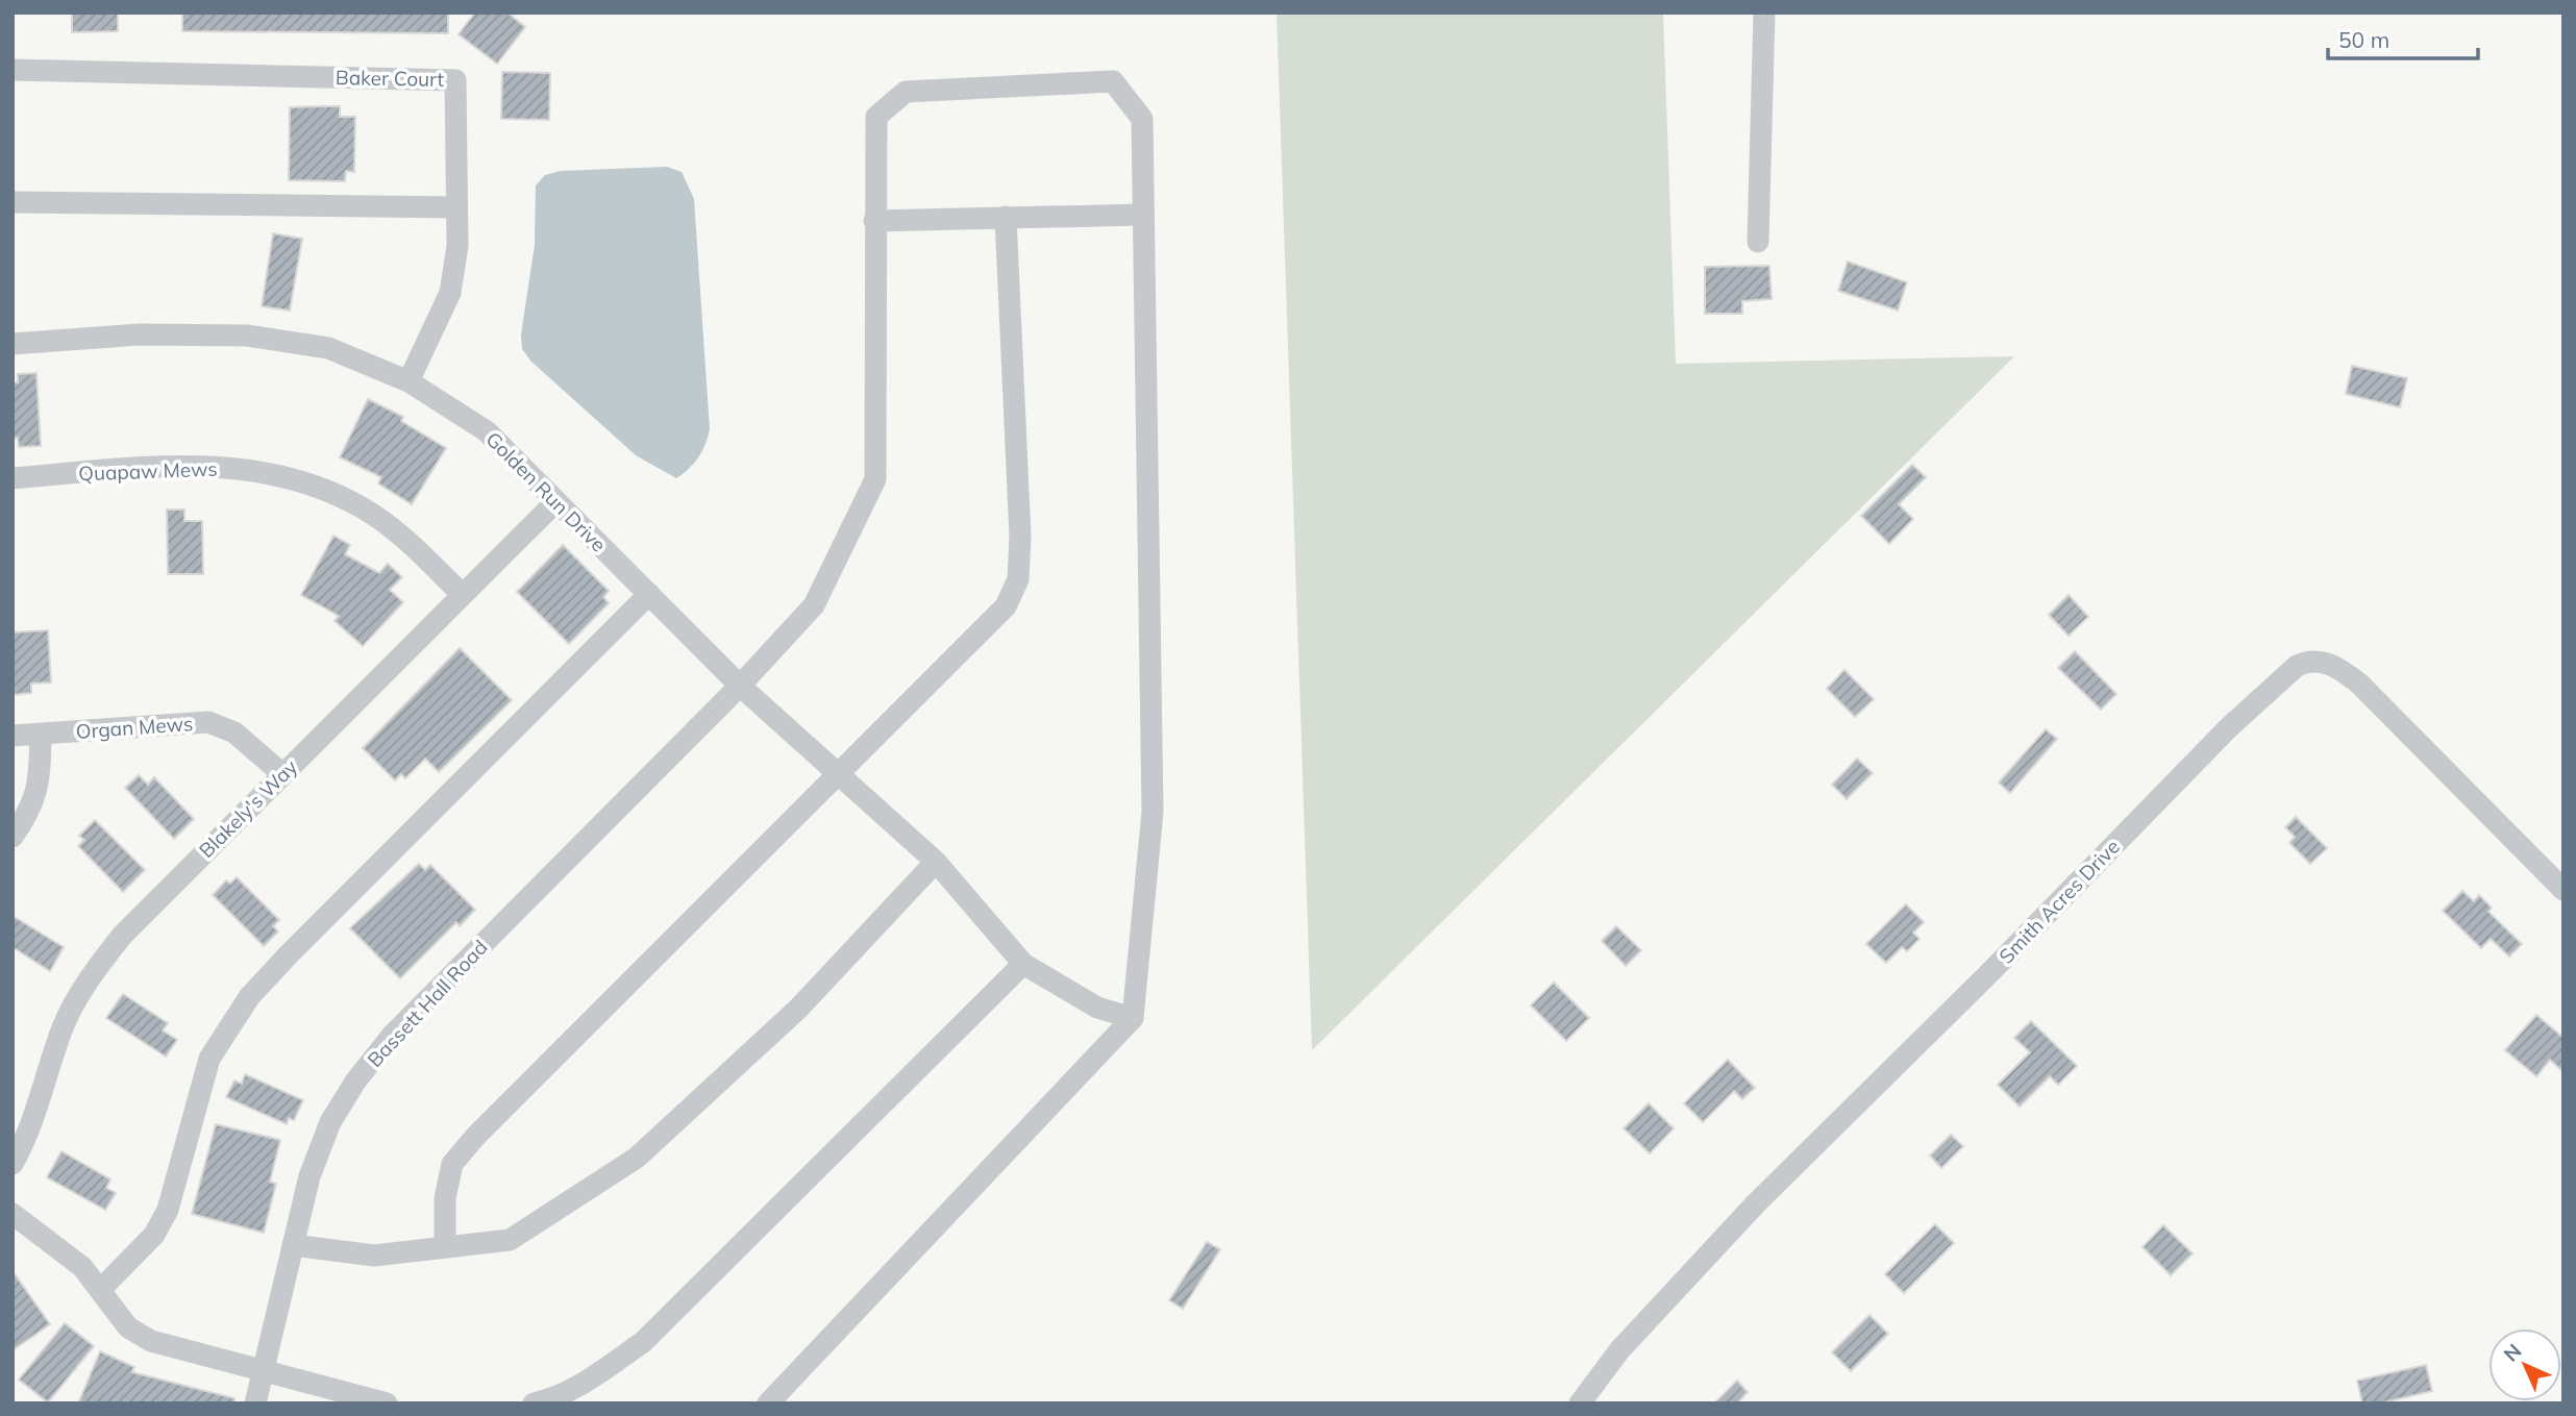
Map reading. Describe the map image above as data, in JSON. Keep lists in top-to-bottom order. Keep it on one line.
{"streets":{"street":["Baker Court","Quapaw Mews","Golden Run Drive","Organ Mews","Blakely's Way","Smith Acres Drive","Bassett Hall Road"]},"crossings":[["Baker Court","Golden Run Drive"],["Quapaw Mews","Blakely's Way"],["Golden Run Drive","Blakely's Way"],["Golden Run Drive","Bassett Hall Road"],["Organ Mews","Blakely's Way"]],"scale_bar":"50 m","north":"top left"}
